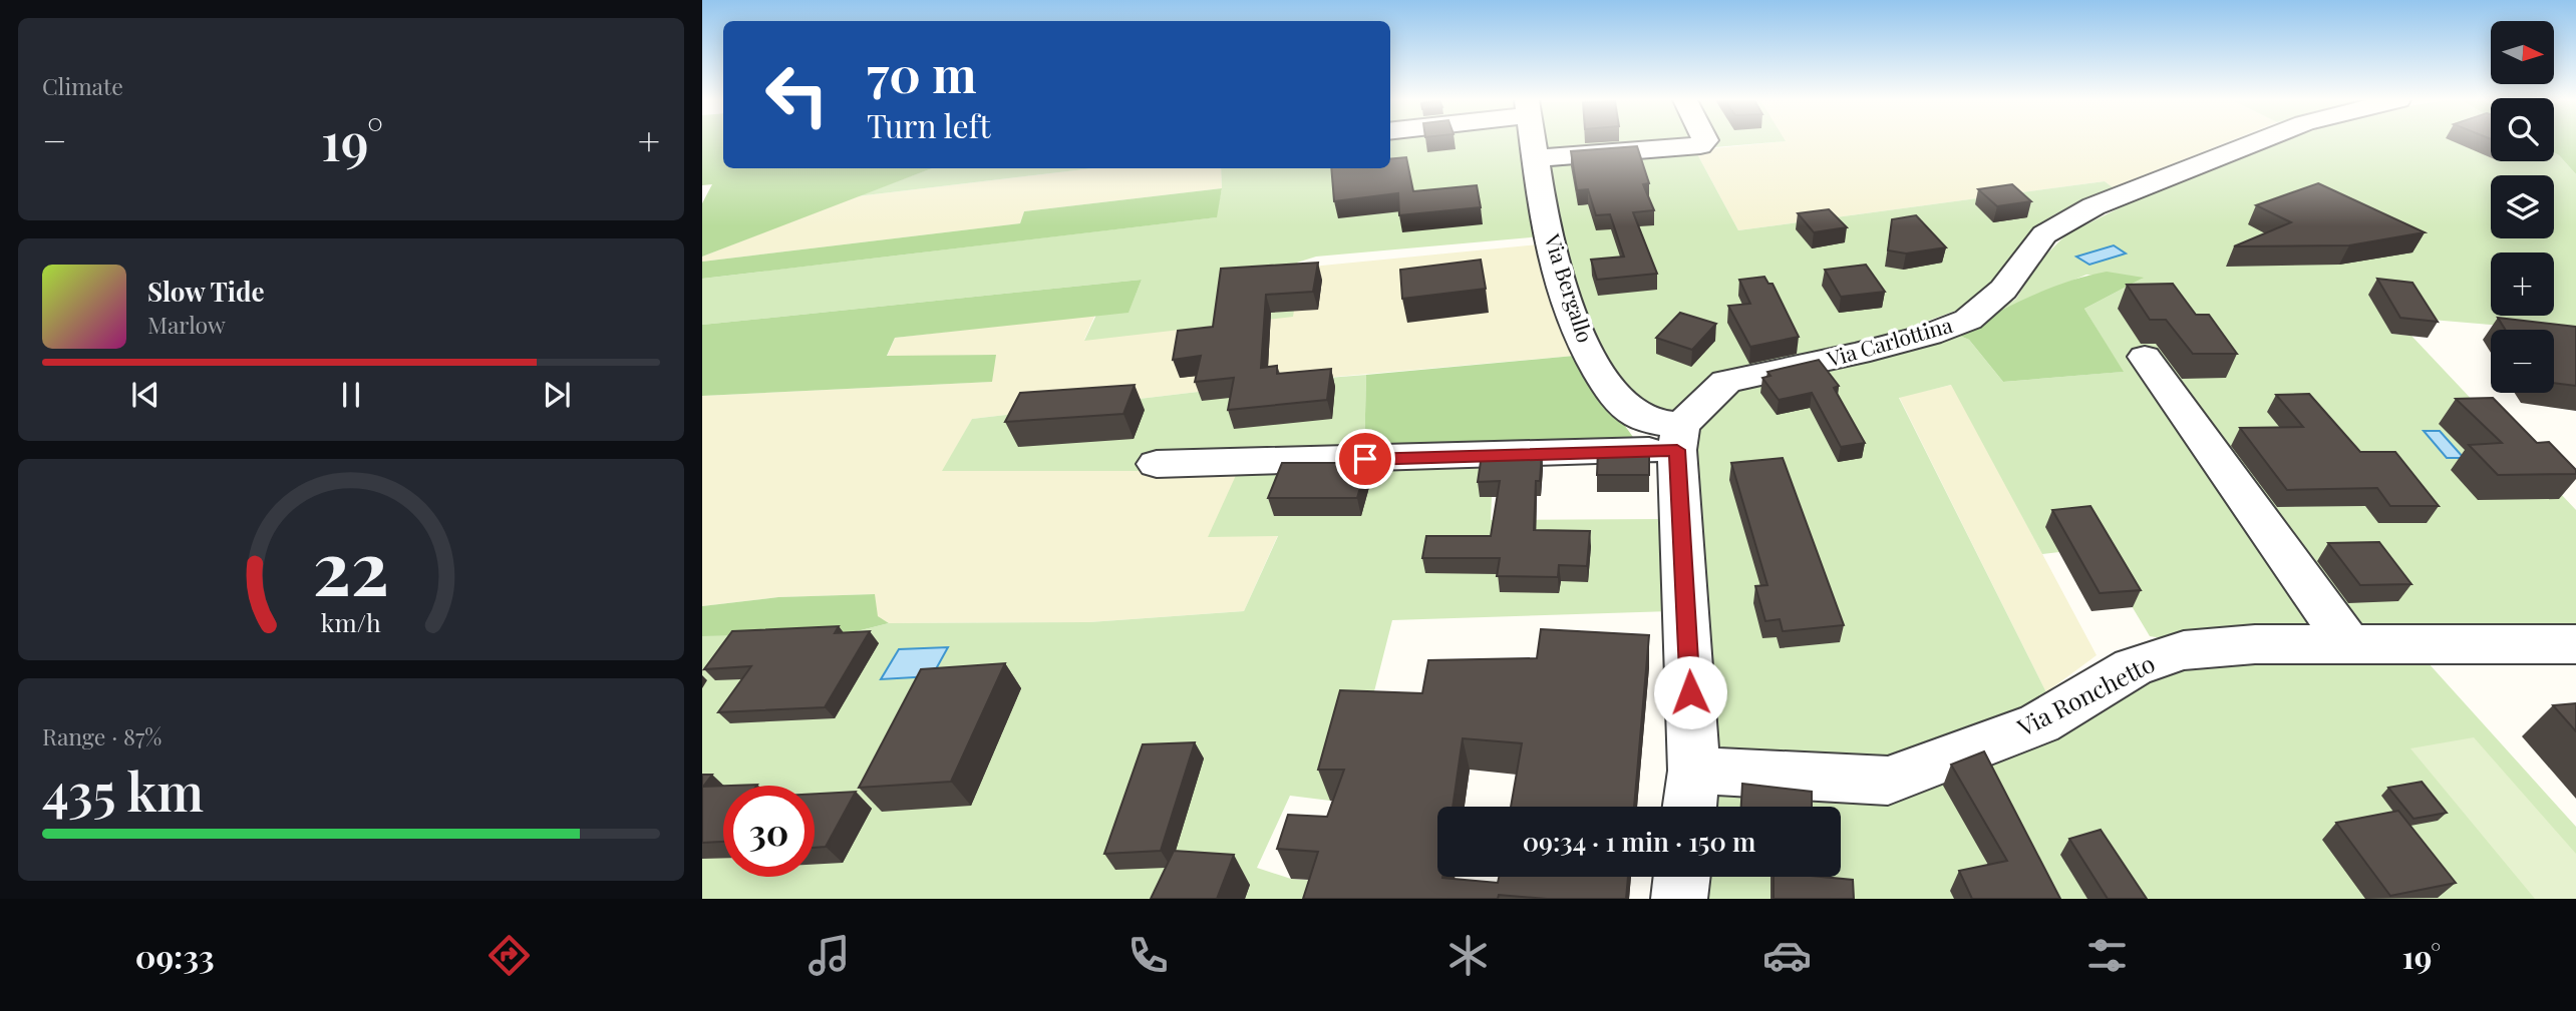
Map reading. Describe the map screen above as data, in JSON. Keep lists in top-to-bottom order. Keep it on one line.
{"streets":{"street":["Via Bergallo","Via Carlottina","Via Ronchetto"]},"crossings":[["Via Bergallo","Via Carlottina"]],"north":"right","page":{"tile":["Climate",["Range · 87%","435 km"]],"map_buttons":["+","−"],"turn":["70 m","Turn left"],"heat":["−","19°","+"],"song":["Slow Tide","Marlow"],"limit":"30","trip":"09:34 · 1 min · 150 m","tabs":["09:33","19°"],"gauge":["22","km/h"]}}
